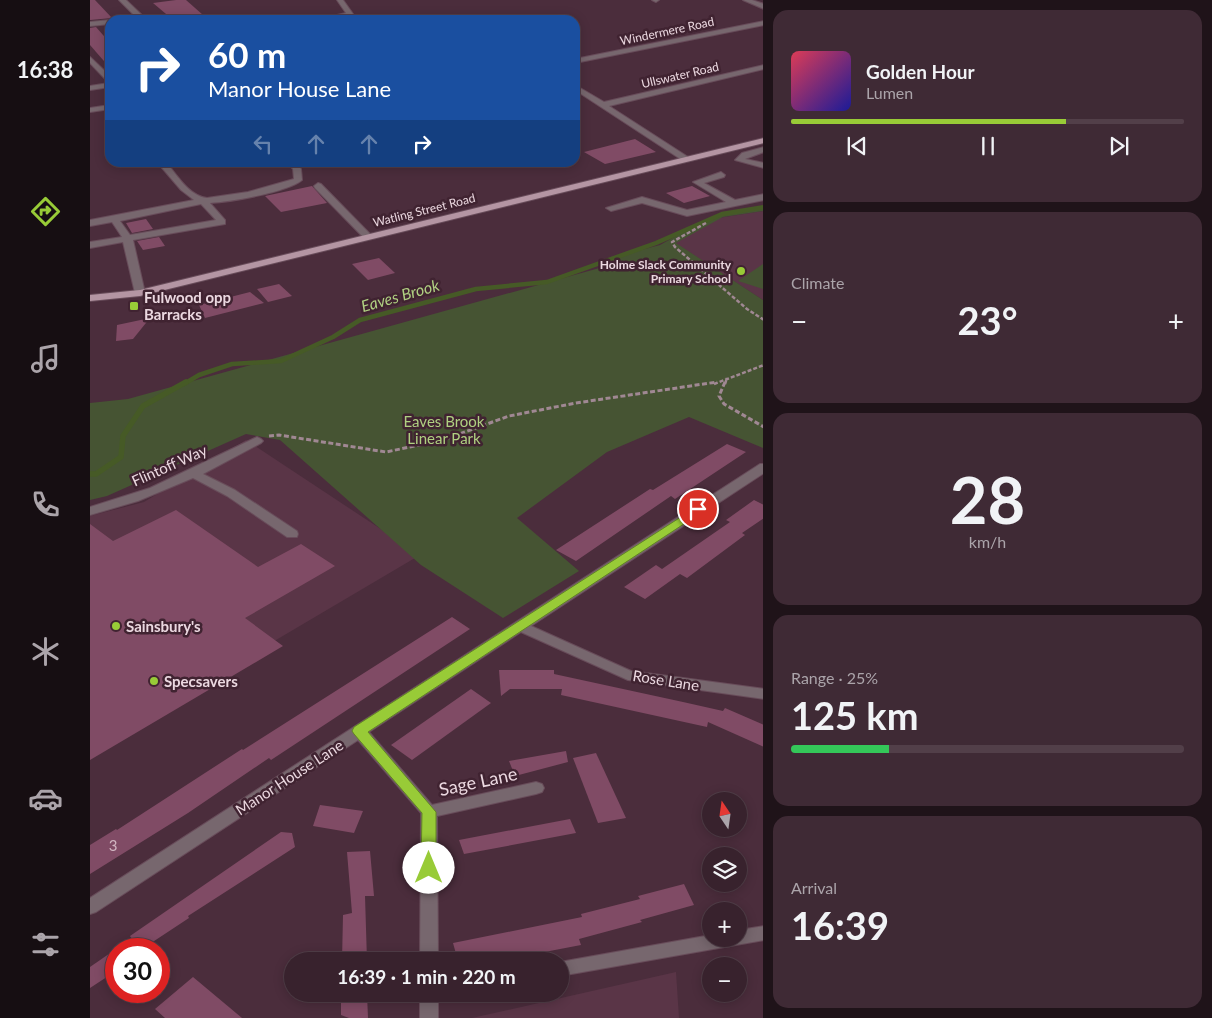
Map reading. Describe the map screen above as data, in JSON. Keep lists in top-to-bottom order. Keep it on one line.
{"streets":{"main road":["Watling Street Road"],"street":["Windermere Road","Ullswater Road","Flintoff Way","Rose Lane","Manor House Lane","Sage Lane"]},"crossings":[["Rose Lane","Manor House Lane"]],"water":["Eaves Brook"],"parks":["Eaves Brook Linear Park"],"places":{"other":["Holme Slack Community Primary School","Sainsbury's","Specsavers"],"transit":["Fulwood opp Barracks"]},"house_numbers":["3"],"north":"top","page":{"tabs":"16:38","turn":["60 m","Manor House Lane"],"song":["Golden Hour","Lumen"],"tile":["Climate",["28","km/h"],["Range · 25%","125 km"],["Arrival","16:39"]],"heat":["−","23°","+"],"map_buttons":["+","−"],"limit":"30","trip":"16:39 · 1 min · 220 m"}}
